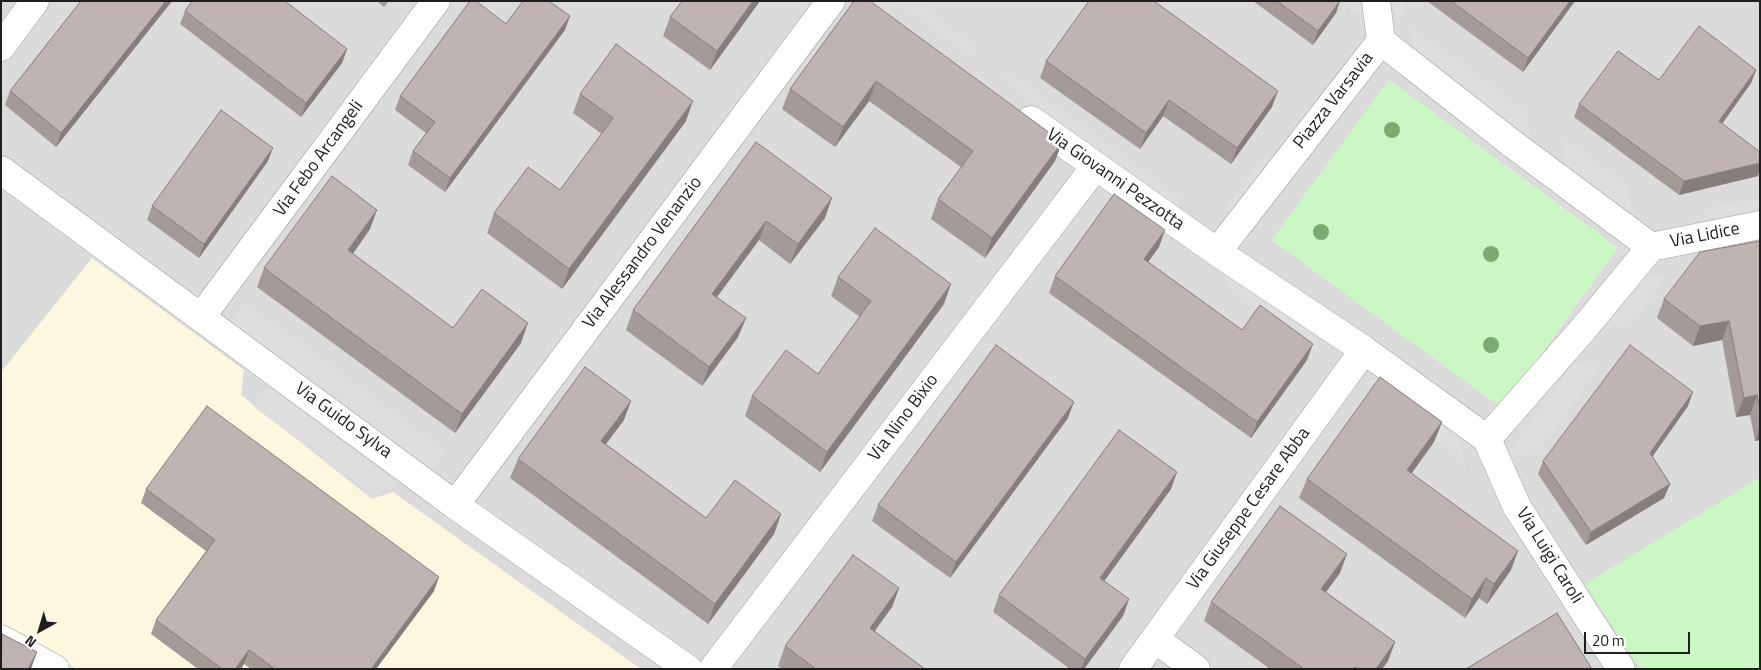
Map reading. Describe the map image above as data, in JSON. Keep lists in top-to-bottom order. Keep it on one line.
{"streets":{"street":["Piazza Varsavia","Via Febo Arcangeli","Via Giovanni Pezzotta","Via Lidice","Via Alessandro Venanzio","Via Nino Bixio","Via Guido Sylva","Via Giuseppe Cesare Abba","Via Luigi Caroli"]},"crossings":[["Piazza Varsavia","Via Giovanni Pezzotta"],["Piazza Varsavia","Via Lidice"],["Via Febo Arcangeli","Via Guido Sylva"],["Via Giovanni Pezzotta","Via Nino Bixio"],["Via Alessandro Venanzio","Via Guido Sylva"]],"scale_bar":"20 m","north":"bottom left"}
